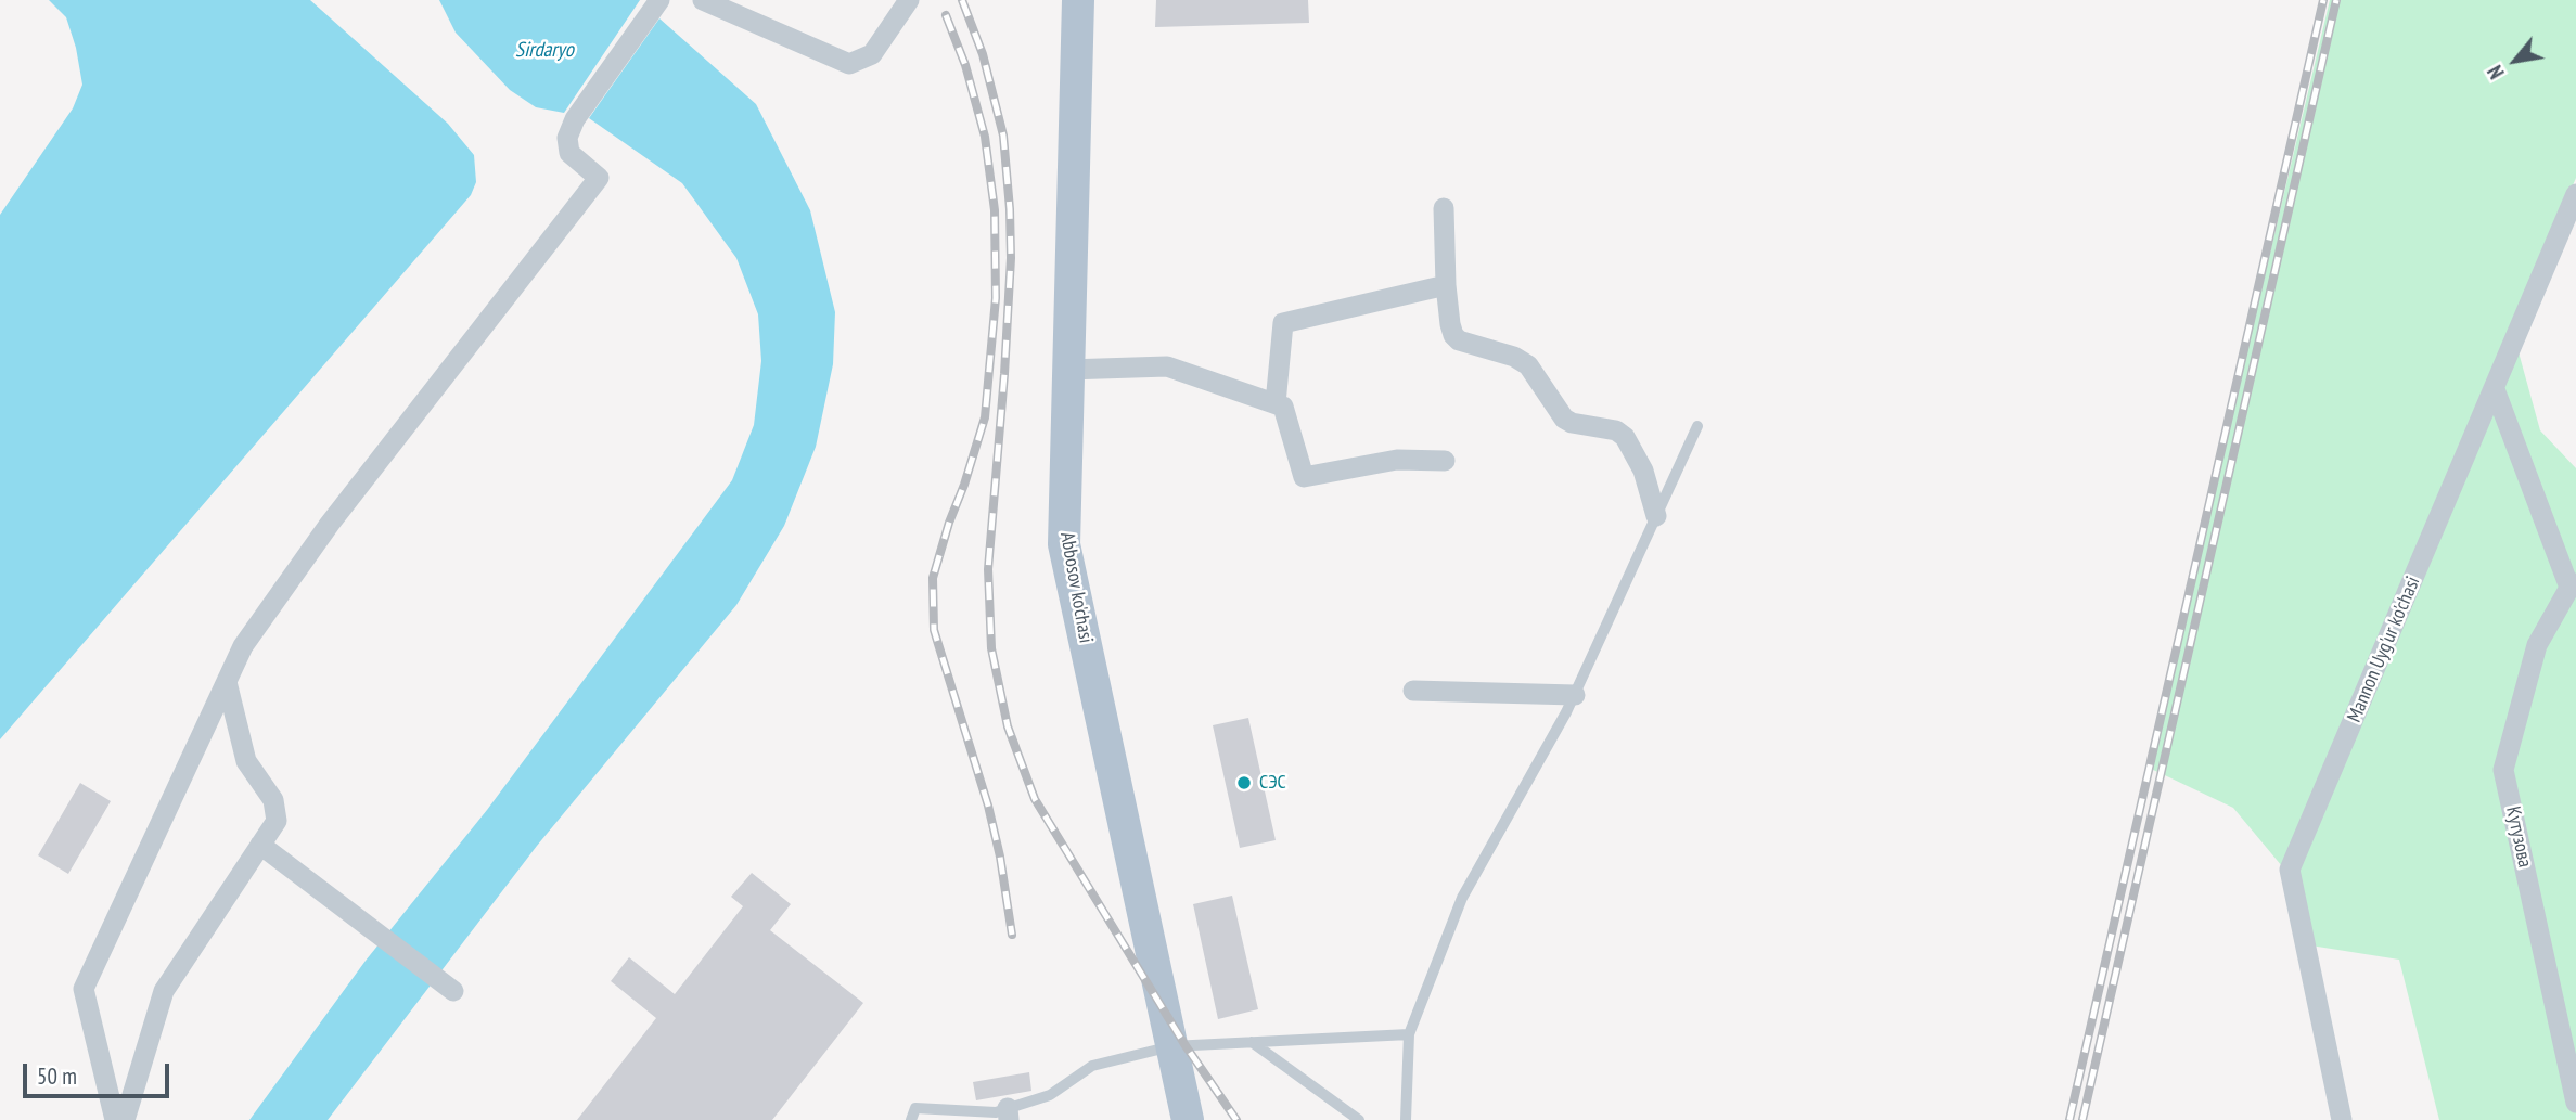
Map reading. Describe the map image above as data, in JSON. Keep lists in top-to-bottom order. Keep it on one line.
{"streets":{"main road":["Abbosov ko'chasi"],"street":["Mannon Uyg'ur ko'chasi","Кутузова"]},"water":["Sirdaryo"],"places":["СЭС"],"scale_bar":"50 m","north":"bottom left"}
